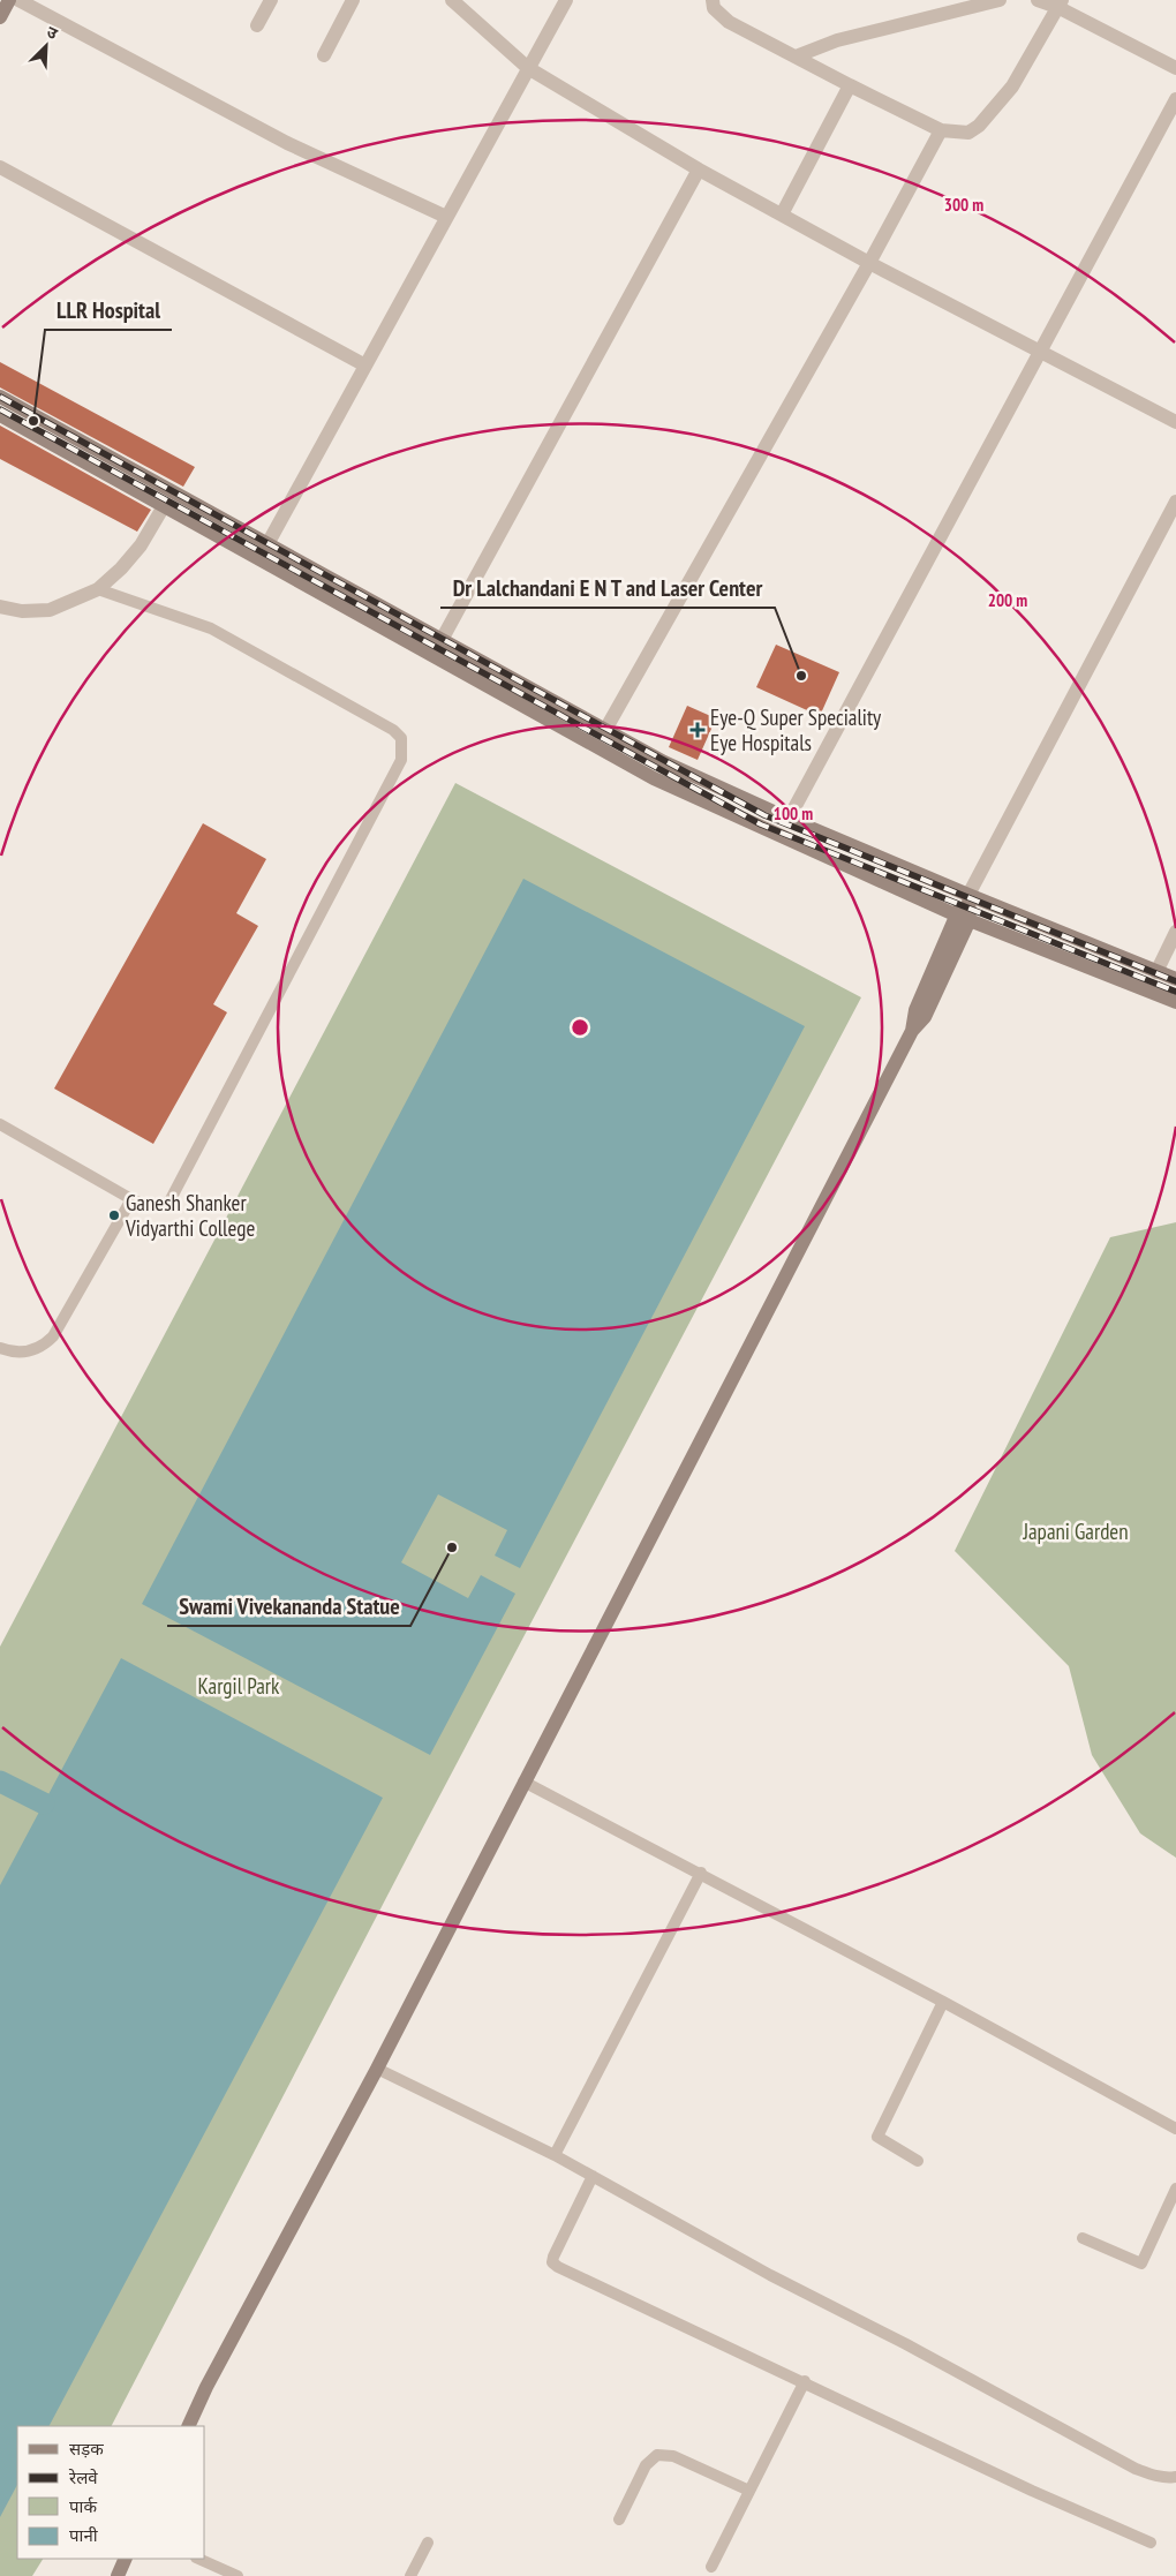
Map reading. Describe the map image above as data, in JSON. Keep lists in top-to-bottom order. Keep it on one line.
{"parks":["Japani Garden","Kargil Park"],"places":{"other":["LLR Hospital","Dr Lalchandani E N T and Laser Center","Ganesh Shanker Vidyarthi College","Swami Vivekananda Statue"],"health":["Eye-Q Super Speciality Eye Hospitals"]},"legend":["सड़क","रेलवे","पार्क","पानी"],"north":"top right","rings":["300 m","200 m","100 m"]}
